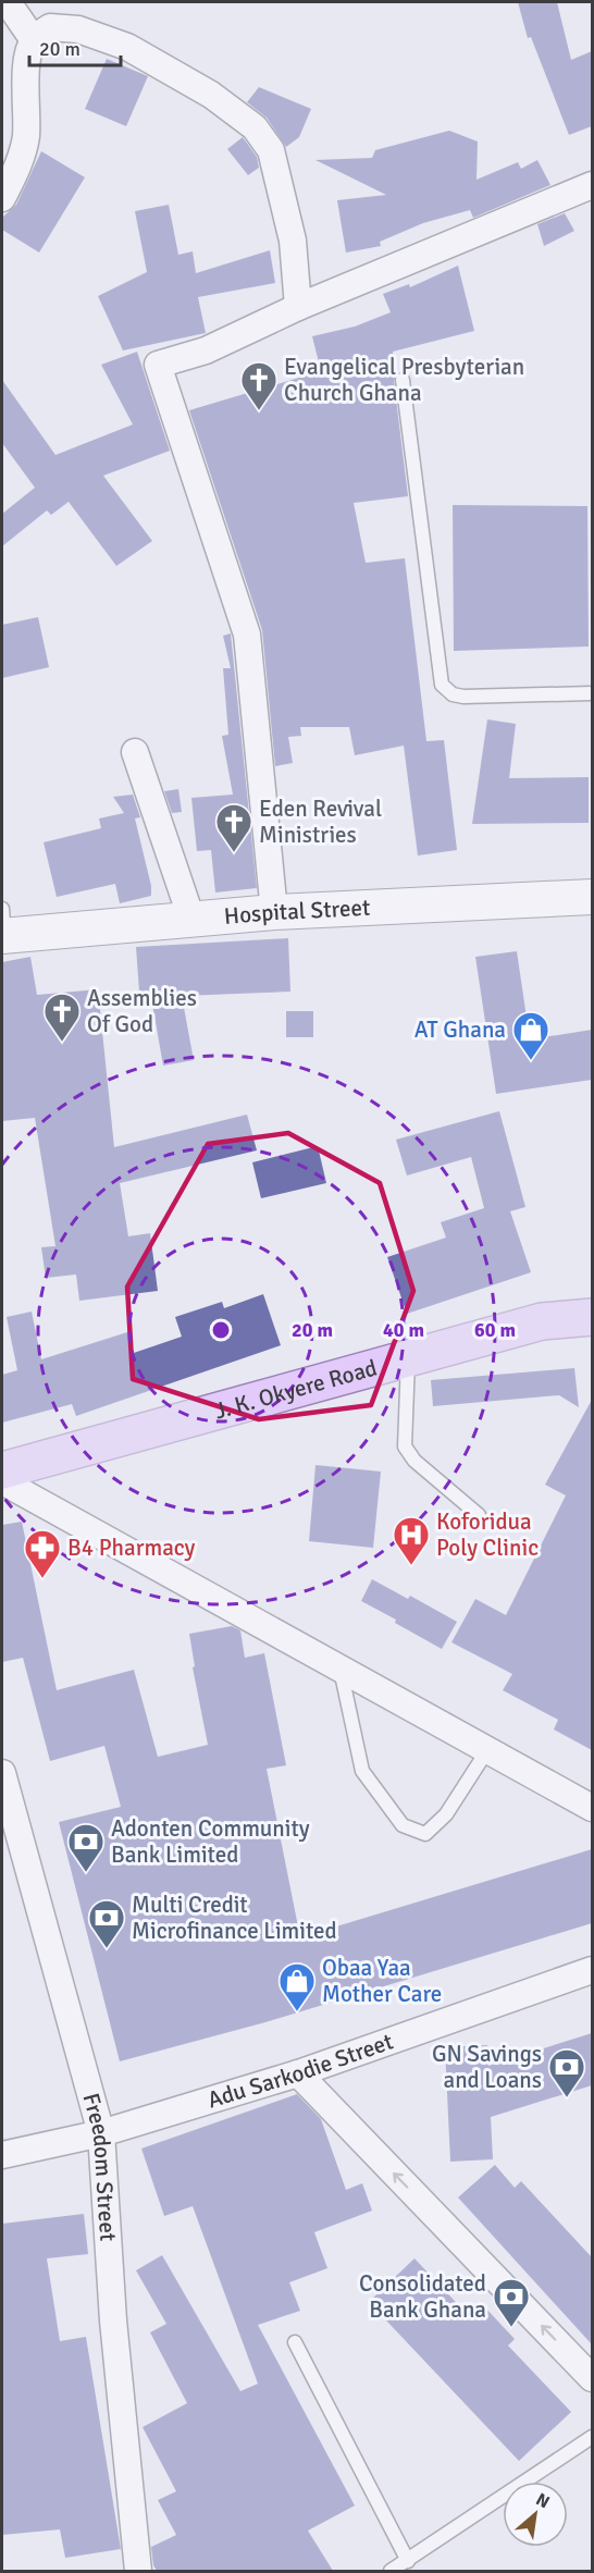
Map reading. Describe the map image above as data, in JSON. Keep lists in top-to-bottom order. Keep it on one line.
{"streets":{"main road":["J. K. Okyere Road"],"street":["Hospital Street","Adu Sarkodie Street","Freedom Street"]},"crossings":[["Adu Sarkodie Street","Freedom Street"]],"places":{"church":["Evangelical Presbyterian Church Ghana","Eden Revival Ministries","Assemblies Of God"],"shop":["AT Ghana","Obaa Yaa Mother Care"],"hospital":["Koforidua Poly Clinic"],"pharmacy":["B4 Pharmacy"],"bank":["Adonten Community Bank Limited","Multi Credit Microfinance Limited","GN Savings and Loans","Consolidated Bank Ghana"]},"scale_bar":"20 m","north":"top right","rings":["20 m","40 m","60 m"]}
